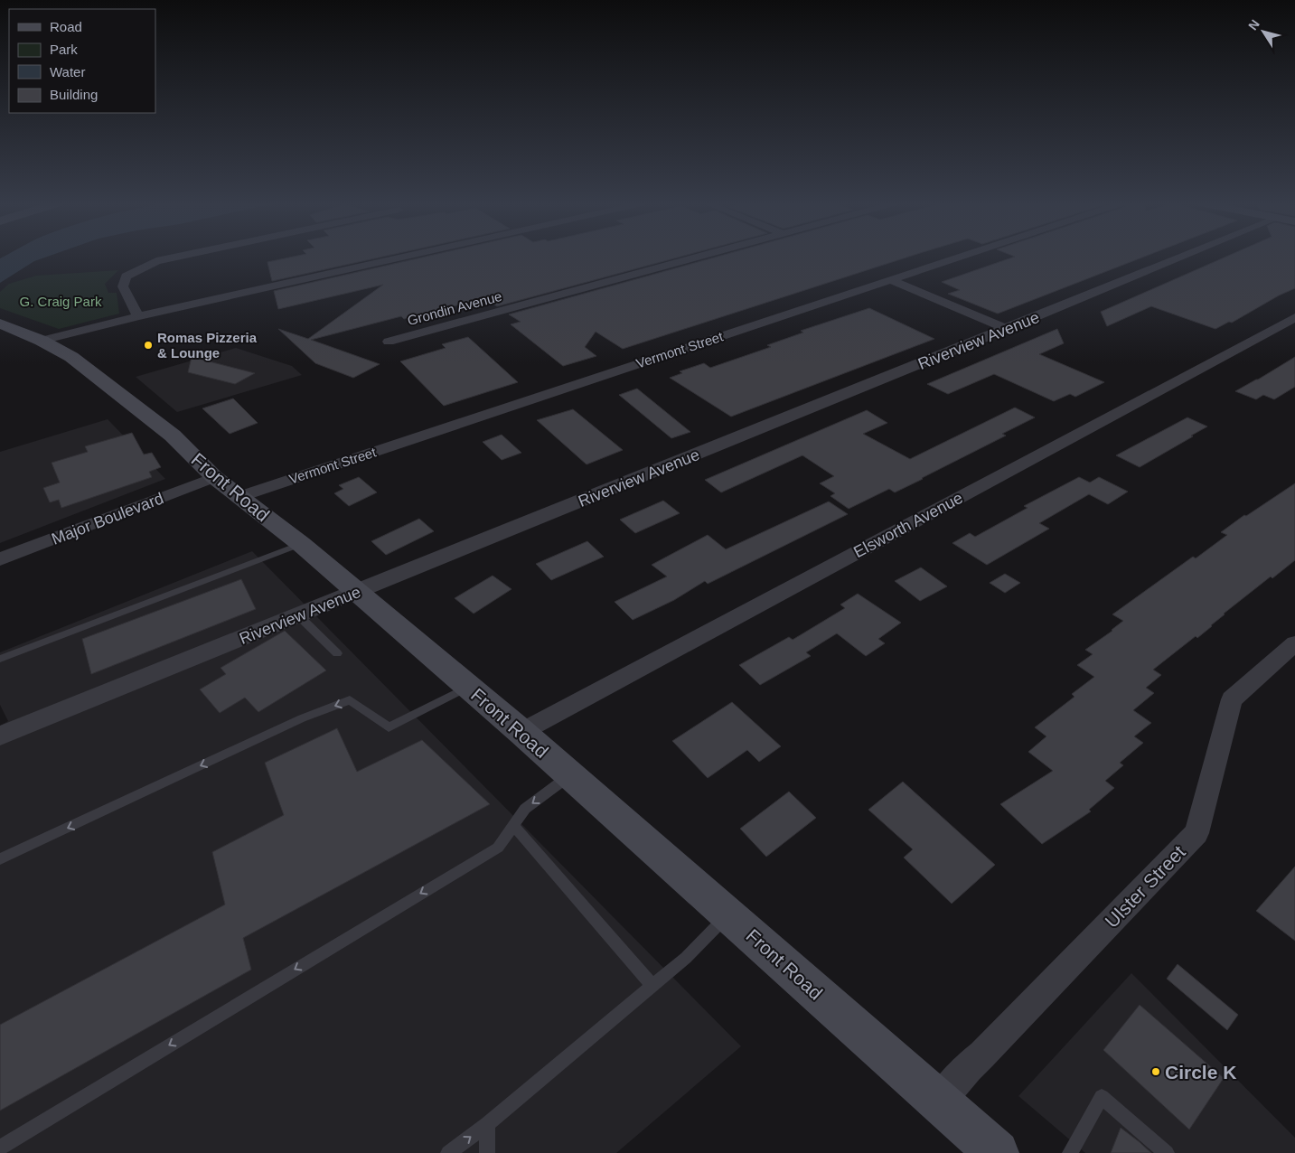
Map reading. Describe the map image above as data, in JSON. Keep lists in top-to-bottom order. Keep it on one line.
{"streets":{"main road":["Front Road"],"street":["Grondin Avenue","Riverview Avenue","Vermont Street","Major Boulevard","Elsworth Avenue","Ulster Street"]},"crossings":[["Riverview Avenue","Front Road"],["Vermont Street","Front Road"],["Front Road","Major Boulevard"],["Front Road","Elsworth Avenue"],["Front Road","Ulster Street"]],"parks":["G. Craig Park"],"places":["Romas Pizzeria & Lounge","Circle K"],"legend":["Road","Park","Water","Building"],"north":"top left"}
